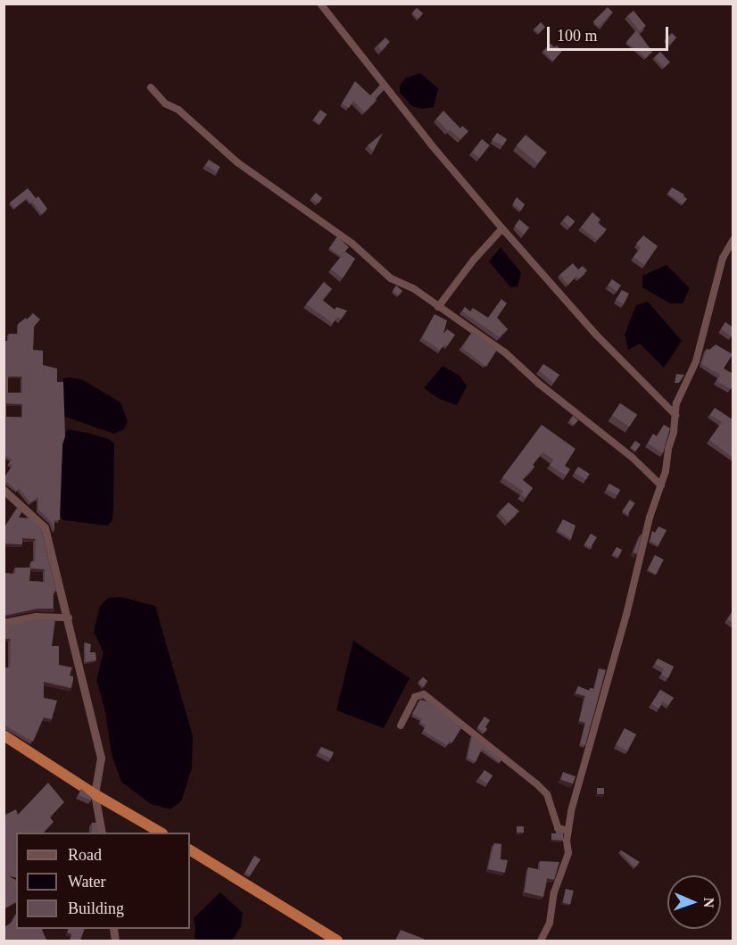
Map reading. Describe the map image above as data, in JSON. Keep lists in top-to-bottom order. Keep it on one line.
{"legend":["Road","Water","Building"],"scale_bar":"100 m","north":"right"}
